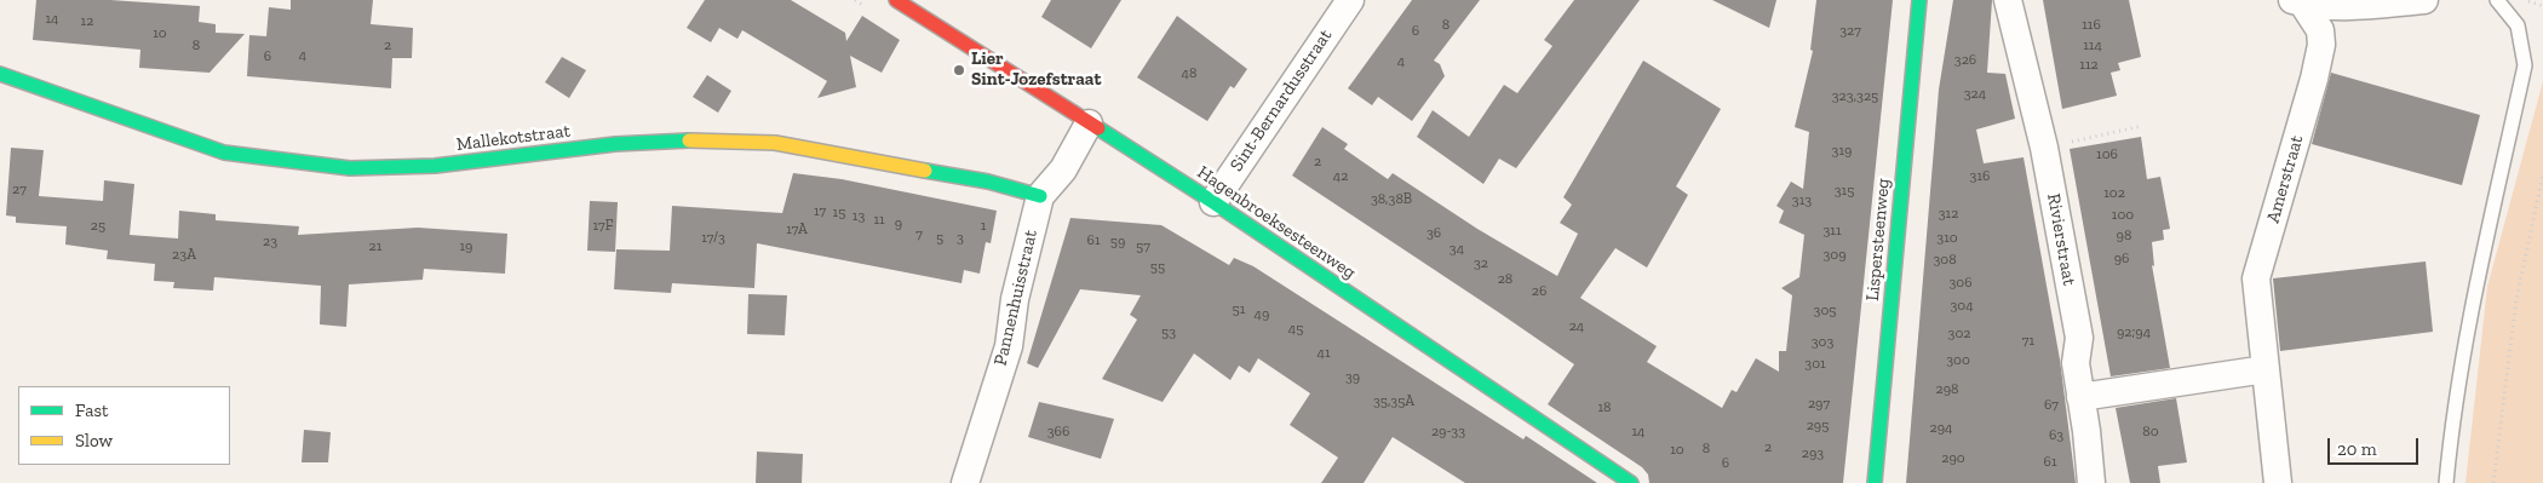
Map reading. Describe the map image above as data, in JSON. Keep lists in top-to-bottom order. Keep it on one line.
{"streets":{"street":["Sint-Bernardusstraat","Mallekotstraat","Amerstraat","Hagenbroeksesteenweg","Lispersteenweg","Rivierstraat","Pannenhuisstraat"]},"crossings":[["Sint-Bernardusstraat","Hagenbroeksesteenweg"],["Mallekotstraat","Pannenhuisstraat"],["Hagenbroeksesteenweg","Pannenhuisstraat"]],"places":["Lier Sint-Jozefstraat"],"house_numbers":["14","12","8","116","6","327","10","8","2","114","4","6","326","4","112","48","324","323,325","319","106","2","42","316","27","315","102","38,38B","313","17","15","312","100","13","11","9","25","17F","1","17A","311","36","7","98","17/3","5","3","310","61","23","59","21","19","57","34","23A","309","96","308","32","55","28","306","26","304","51","305","49","24","45","53","92;94","302","71","303","41","300","301","39","298","35,35A","297","67","18","295","294","366","29-33","14","80","63","2","8","10","293","290","61","6"],"legend":["Fast","Slow"],"scale_bar":"20 m"}
